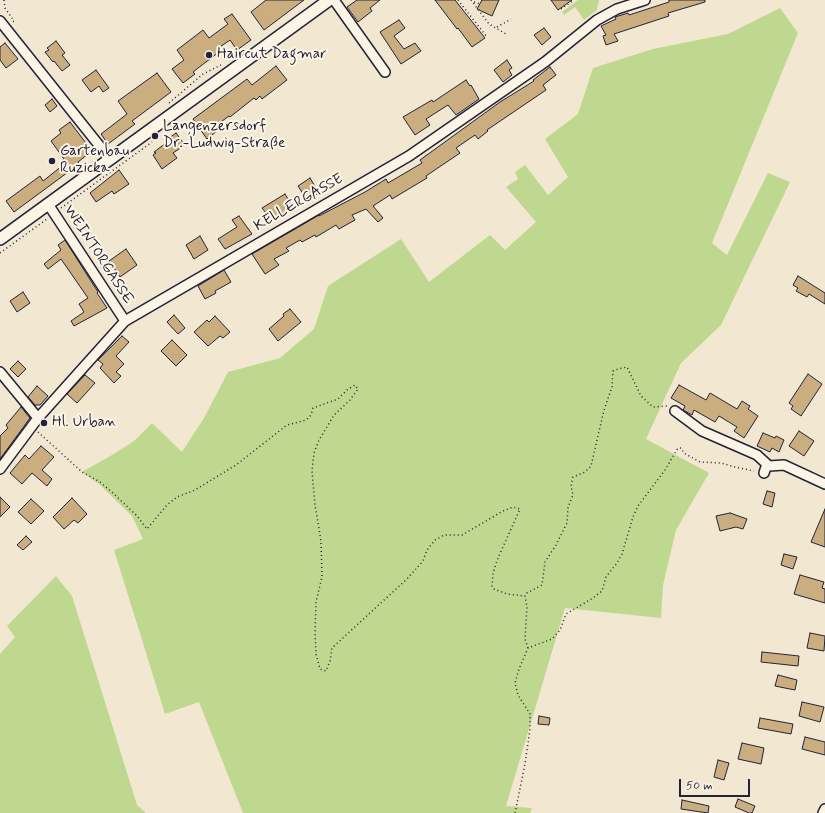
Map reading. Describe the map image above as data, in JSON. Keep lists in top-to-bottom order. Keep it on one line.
{"streets":{"street":["KELLERGASSE","WEINTORGASSE"]},"crossings":[["KELLERGASSE","WEINTORGASSE"]],"places":["Haircut Dagmar","Langenzersdorf Dr.-Ludwig-Straße","Gartenbau Ruzicka","Hl. Urban"],"scale_bar":"50 m"}
